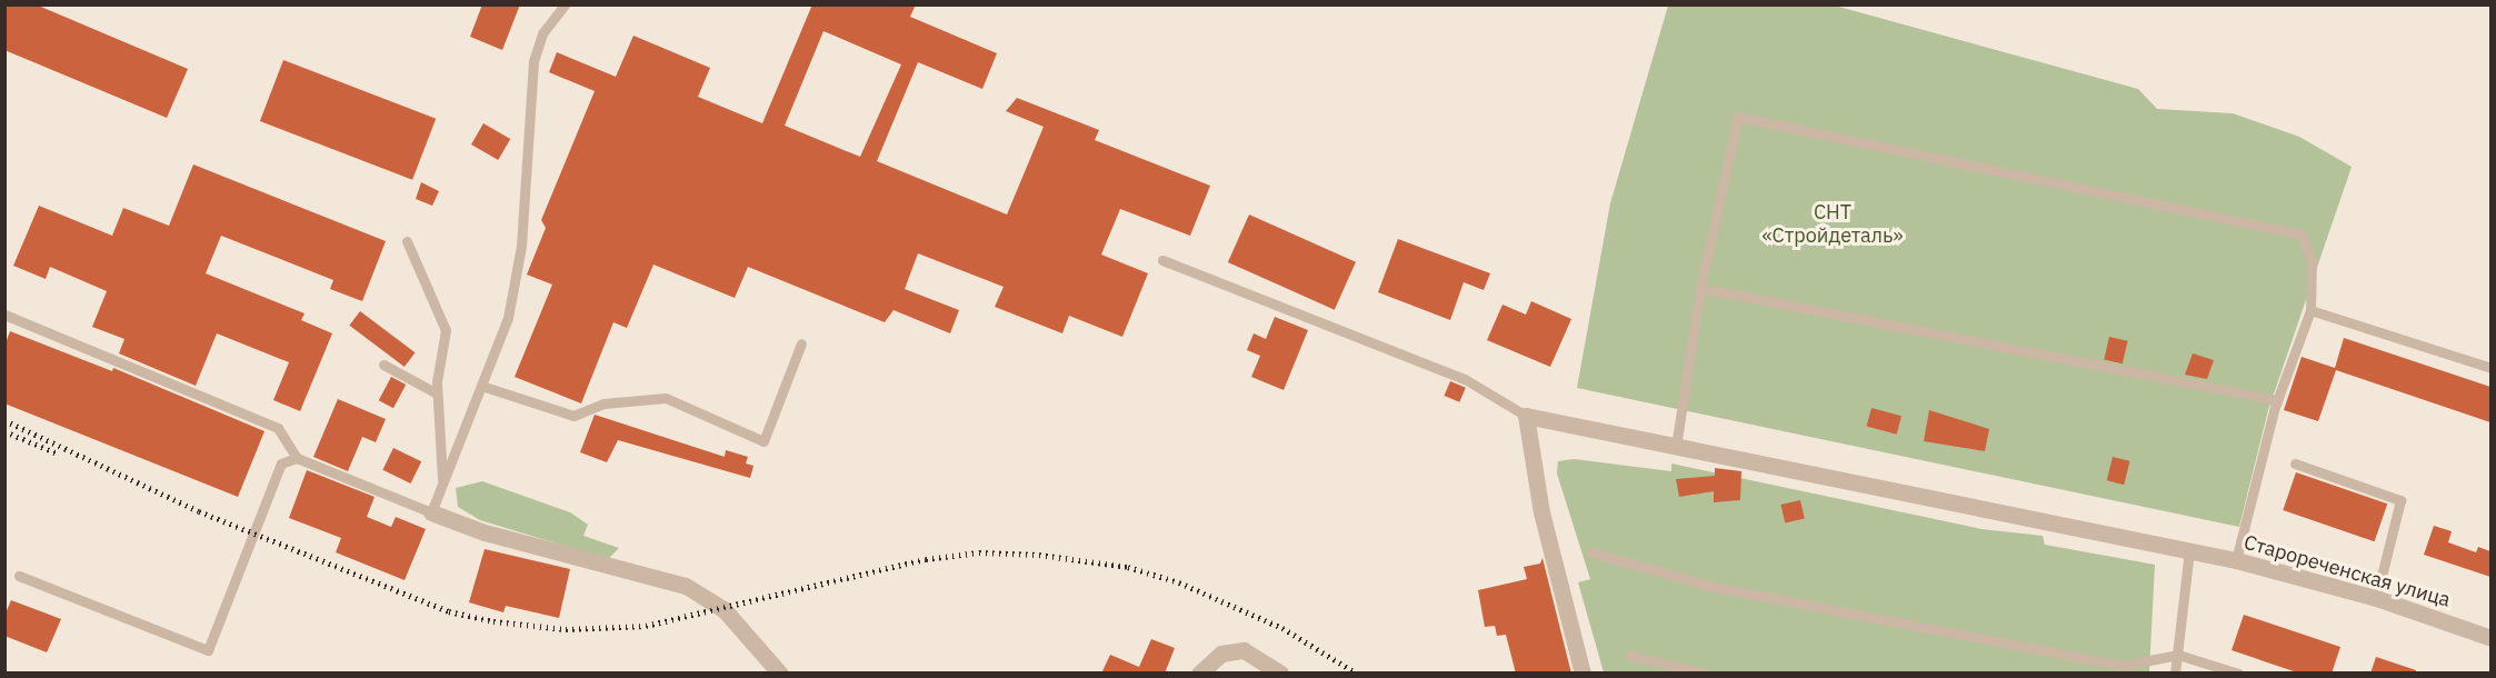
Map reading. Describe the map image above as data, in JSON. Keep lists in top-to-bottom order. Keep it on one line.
{"streets":{"street":["Старореченская улица"]},"parks":["СНТ «Стройдеталь»"]}
